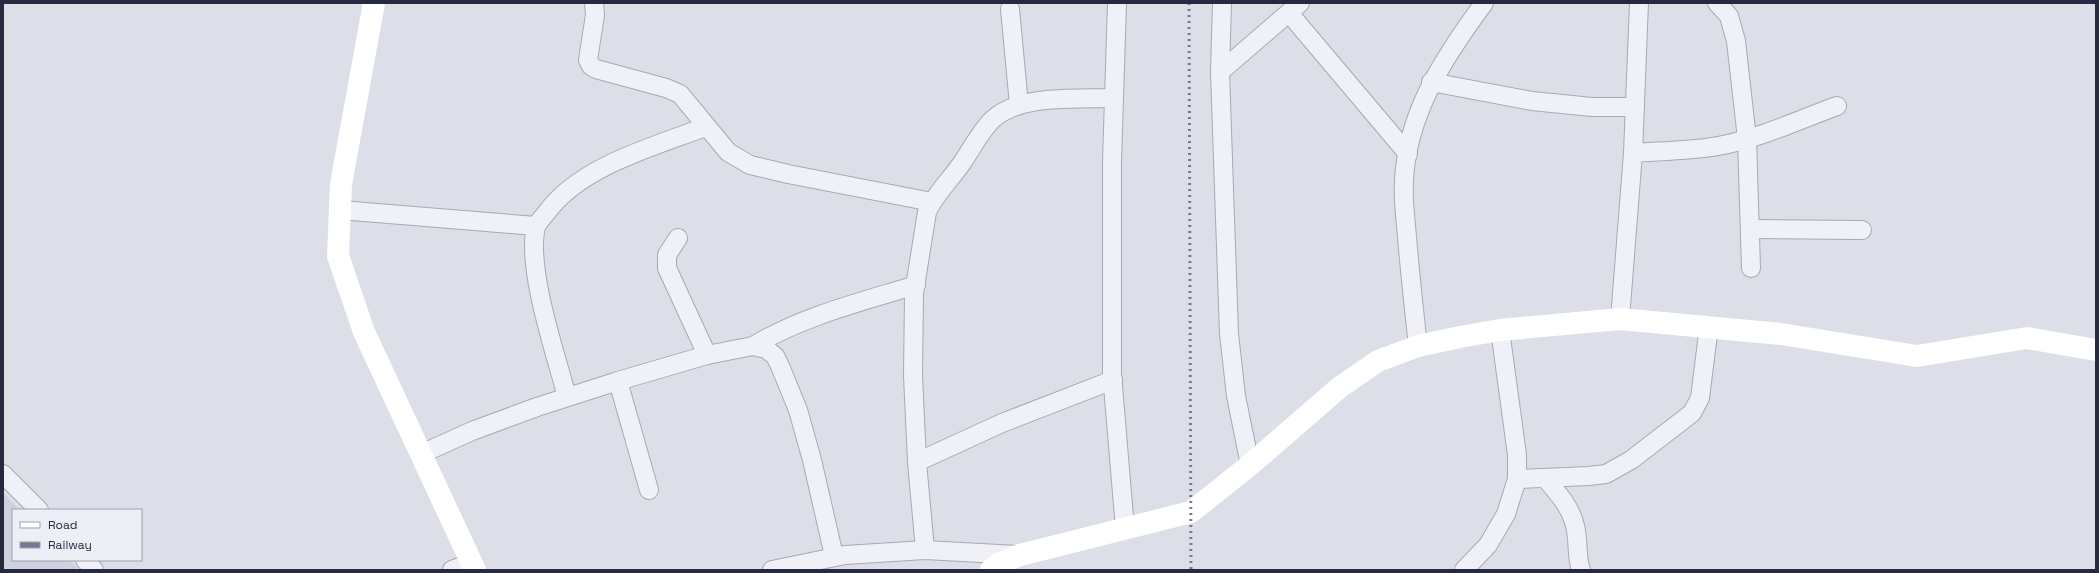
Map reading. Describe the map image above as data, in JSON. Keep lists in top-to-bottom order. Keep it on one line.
{"legend":["Road","Railway"]}
